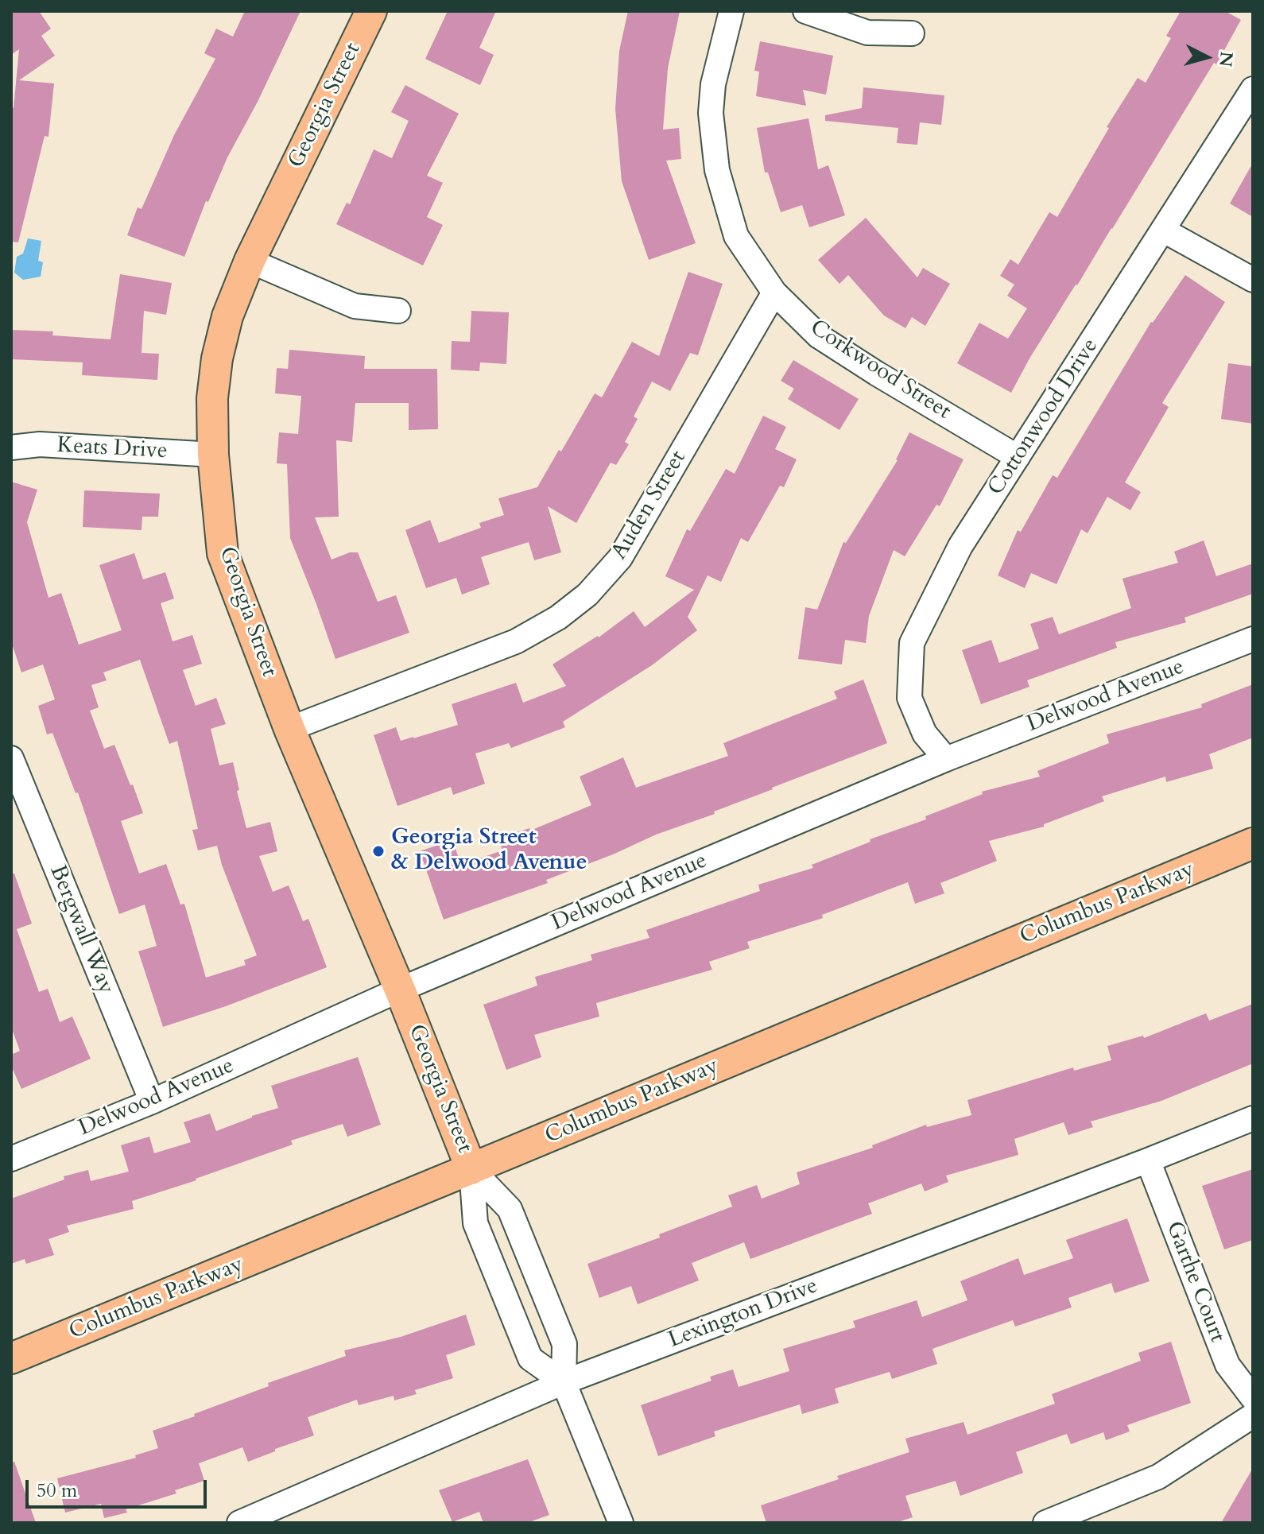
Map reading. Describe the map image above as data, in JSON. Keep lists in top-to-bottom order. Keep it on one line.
{"streets":{"main road":["Georgia Street","Columbus Parkway"],"street":["Corkwood Street","Cottonwood Drive","Keats Drive","Auden Street","Delwood Avenue","Bergwall Way","Garthe Court","Lexington Drive"]},"crossings":[["Georgia Street","Keats Drive"],["Georgia Street","Auden Street"],["Georgia Street","Delwood Avenue"],["Georgia Street","Columbus Parkway"],["Georgia Street","Lexington Drive"],["Corkwood Street","Cottonwood Drive"],["Corkwood Street","Auden Street"],["Cottonwood Drive","Delwood Avenue"],["Delwood Avenue","Bergwall Way"],["Garthe Court","Lexington Drive"]],"places":["Georgia Street & Delwood Avenue"],"scale_bar":"50 m","north":"right"}
